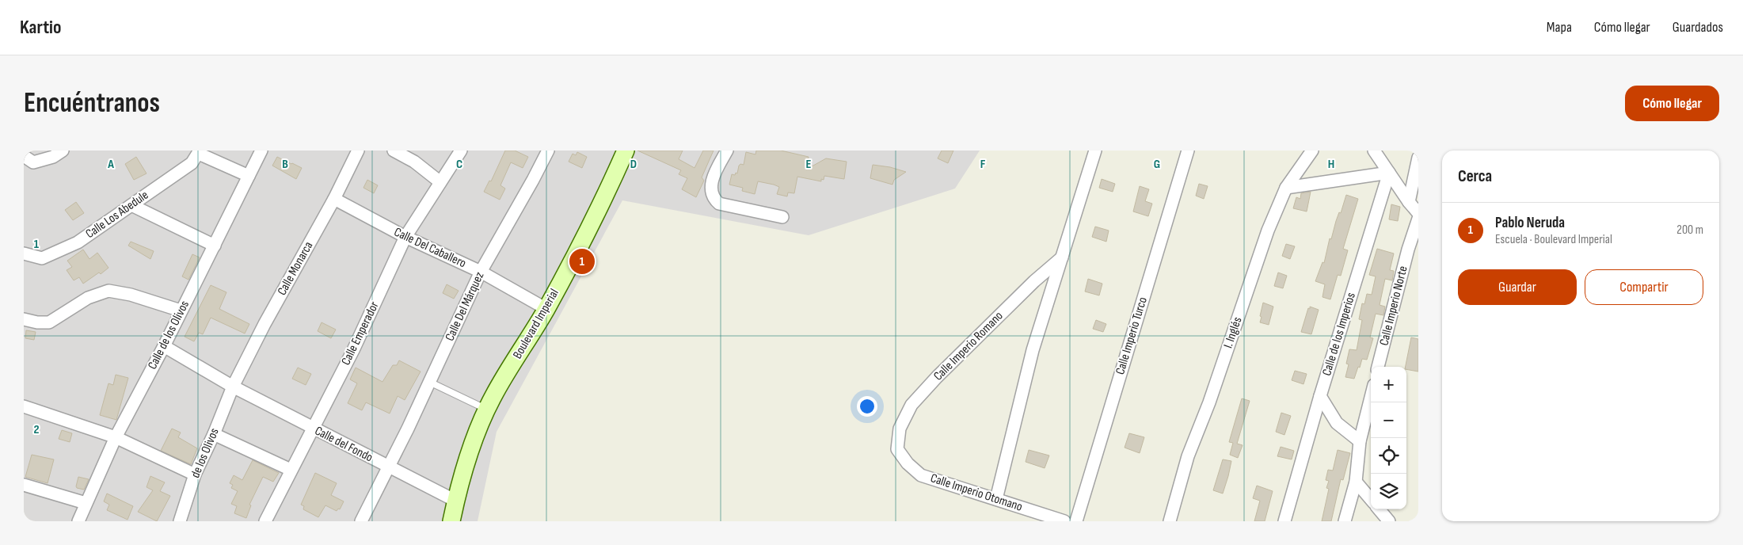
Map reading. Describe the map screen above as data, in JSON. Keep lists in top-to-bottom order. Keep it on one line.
{"streets":{"street":["Calle Los Abedule","Calle Del Caballero","Calle Monarca","Calle Imperio Norte","Calle Del Márquez","Boulevard Imperial","I. Inglés","Calle Emperador","Calle de los Imperios","Calle de los Olivos","Calle Imperio Turco","Calle Imperio Romano","Calle del Fondo","de los Olivos","Calle Imperio Otomano"]},"crossings":[["Calle Del Caballero","Calle Monarca"],["Calle Del Caballero","Calle Del Márquez"],["Calle Del Caballero","Boulevard Imperial"],["Calle Del Caballero","Calle Emperador"],["Calle Monarca","Calle del Fondo"],["Calle Monarca","de los Olivos"],["Calle Del Márquez","Calle del Fondo"],["Boulevard Imperial","Calle del Fondo"],["Calle Emperador","Calle del Fondo"],["Calle de los Olivos","Calle del Fondo"],["Calle Imperio Romano","Calle Imperio Otomano"],["Calle del Fondo","de los Olivos"]],"page":{"header":"Kartio","nav":["Mapa","Cómo llegar","Guardados"],"buttons":["Cómo llegar",["Guardar","Compartir"]],"title":"Encuéntranos","heading":"Cerca","list":[{"mark":"1","name":"Pablo Neruda","note":"Escuela · Boulevard Imperial","value":"200 m"}],"pins":"1","map_buttons":["+","−"]},"grid":{"columns":["A","B","C","D","E","F","G","H"],"rows":["1","2"]}}
